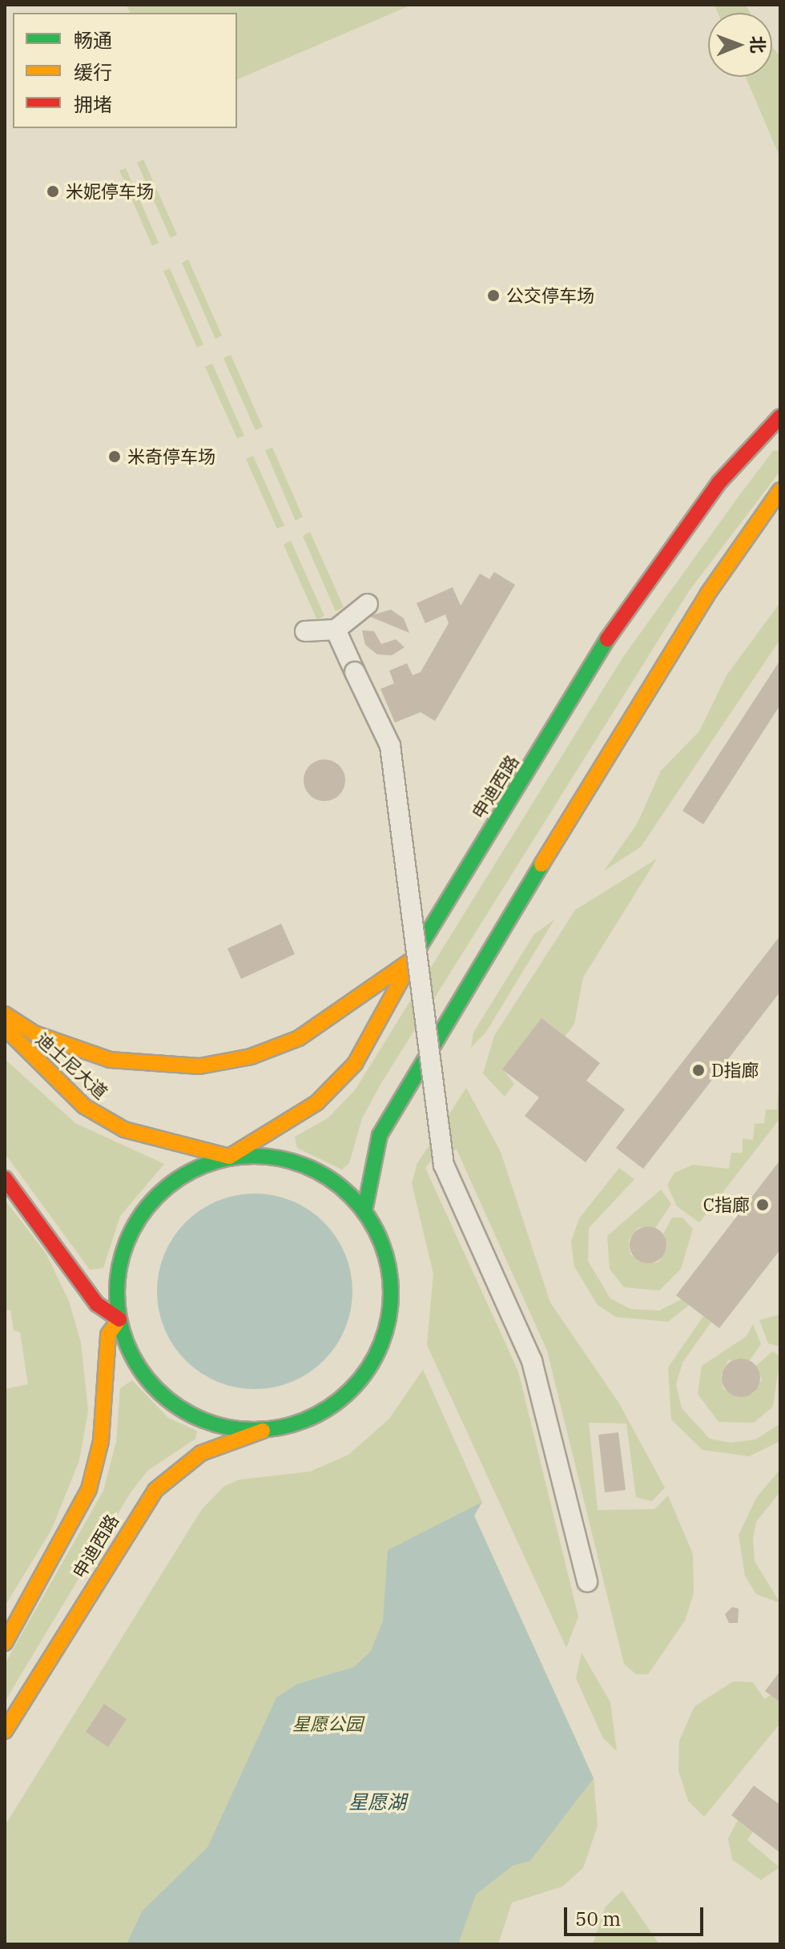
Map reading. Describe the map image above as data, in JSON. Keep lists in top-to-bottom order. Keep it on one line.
{"streets":{"main road":["申迪西路","迪士尼大道"]},"crossings":[["申迪西路","迪士尼大道"]],"water":["星愿湖"],"parks":["星愿公园"],"places":["米妮停车场","公交停车场","米奇停车场","D指廊","C指廊"],"legend":["畅通","缓行","拥堵"],"scale_bar":"50 m","north":"right"}
